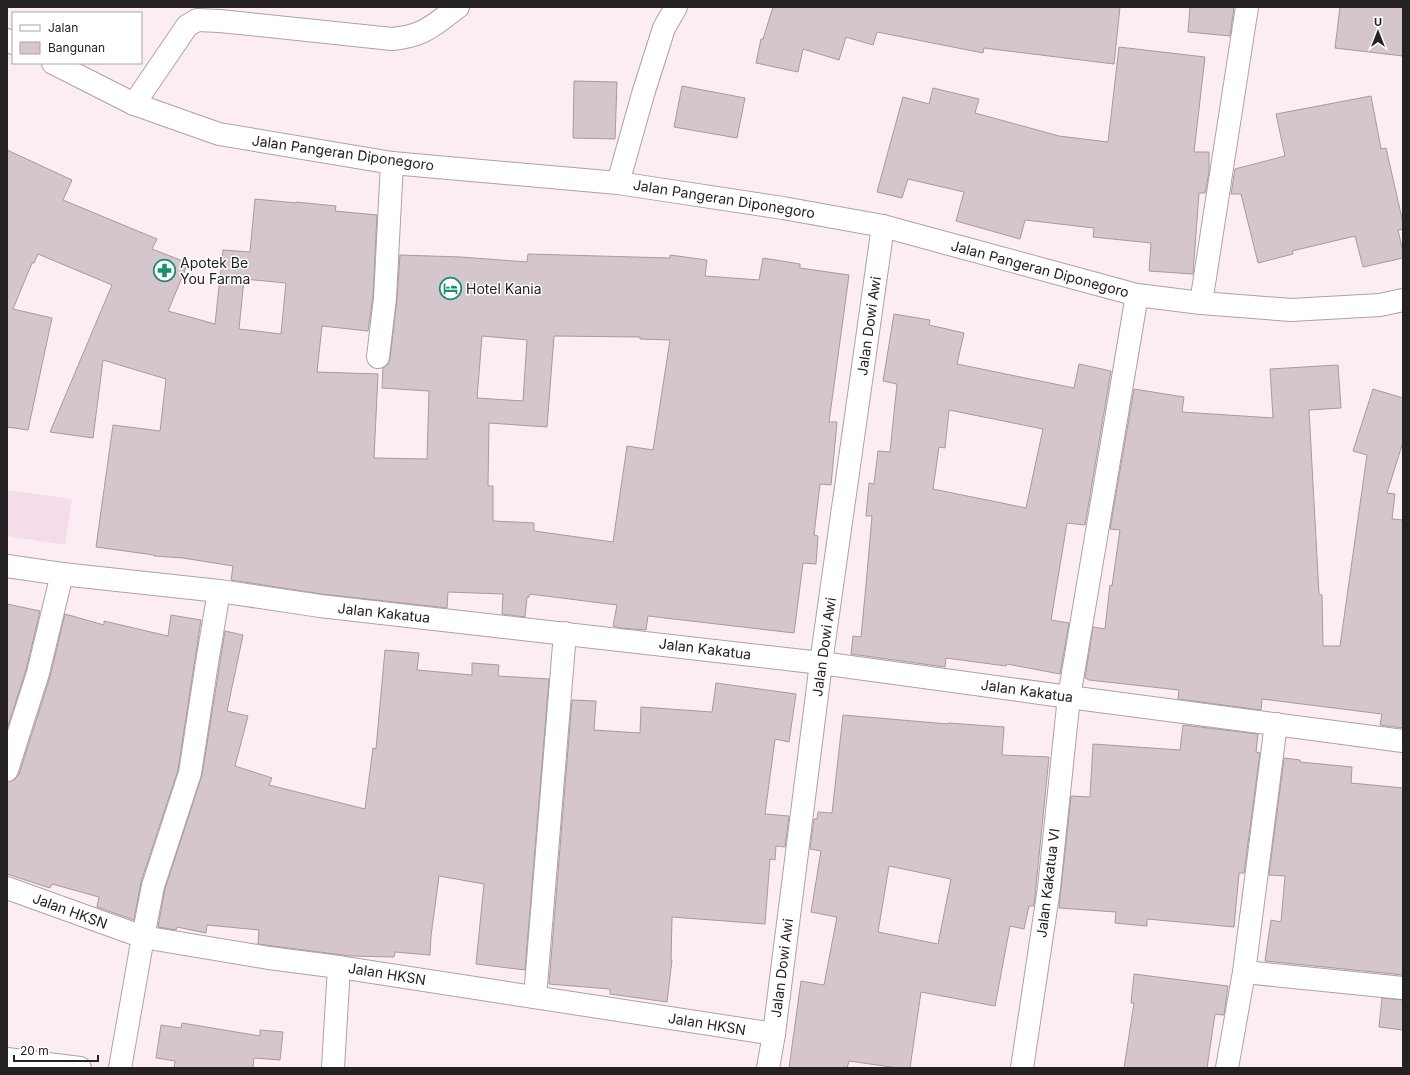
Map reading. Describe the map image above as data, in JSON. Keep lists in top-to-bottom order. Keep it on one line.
{"streets":{"main road":["Jalan Pangeran Diponegoro","Jalan Dowi Awi","Jalan Kakatua","Jalan Kakatua VI","Jalan HKSN"]},"crossings":[["Jalan Pangeran Diponegoro","Jalan Dowi Awi"],["Jalan Pangeran Diponegoro","Jalan Kakatua VI"],["Jalan Dowi Awi","Jalan Kakatua"],["Jalan Dowi Awi","Jalan HKSN"],["Jalan Kakatua","Jalan Kakatua VI"]],"places":{"pharmacy":["Apotek Be You Farma"],"hotel":["Hotel Kania"]},"legend":["Jalan","Bangunan"],"scale_bar":"20 m","north":"top"}
